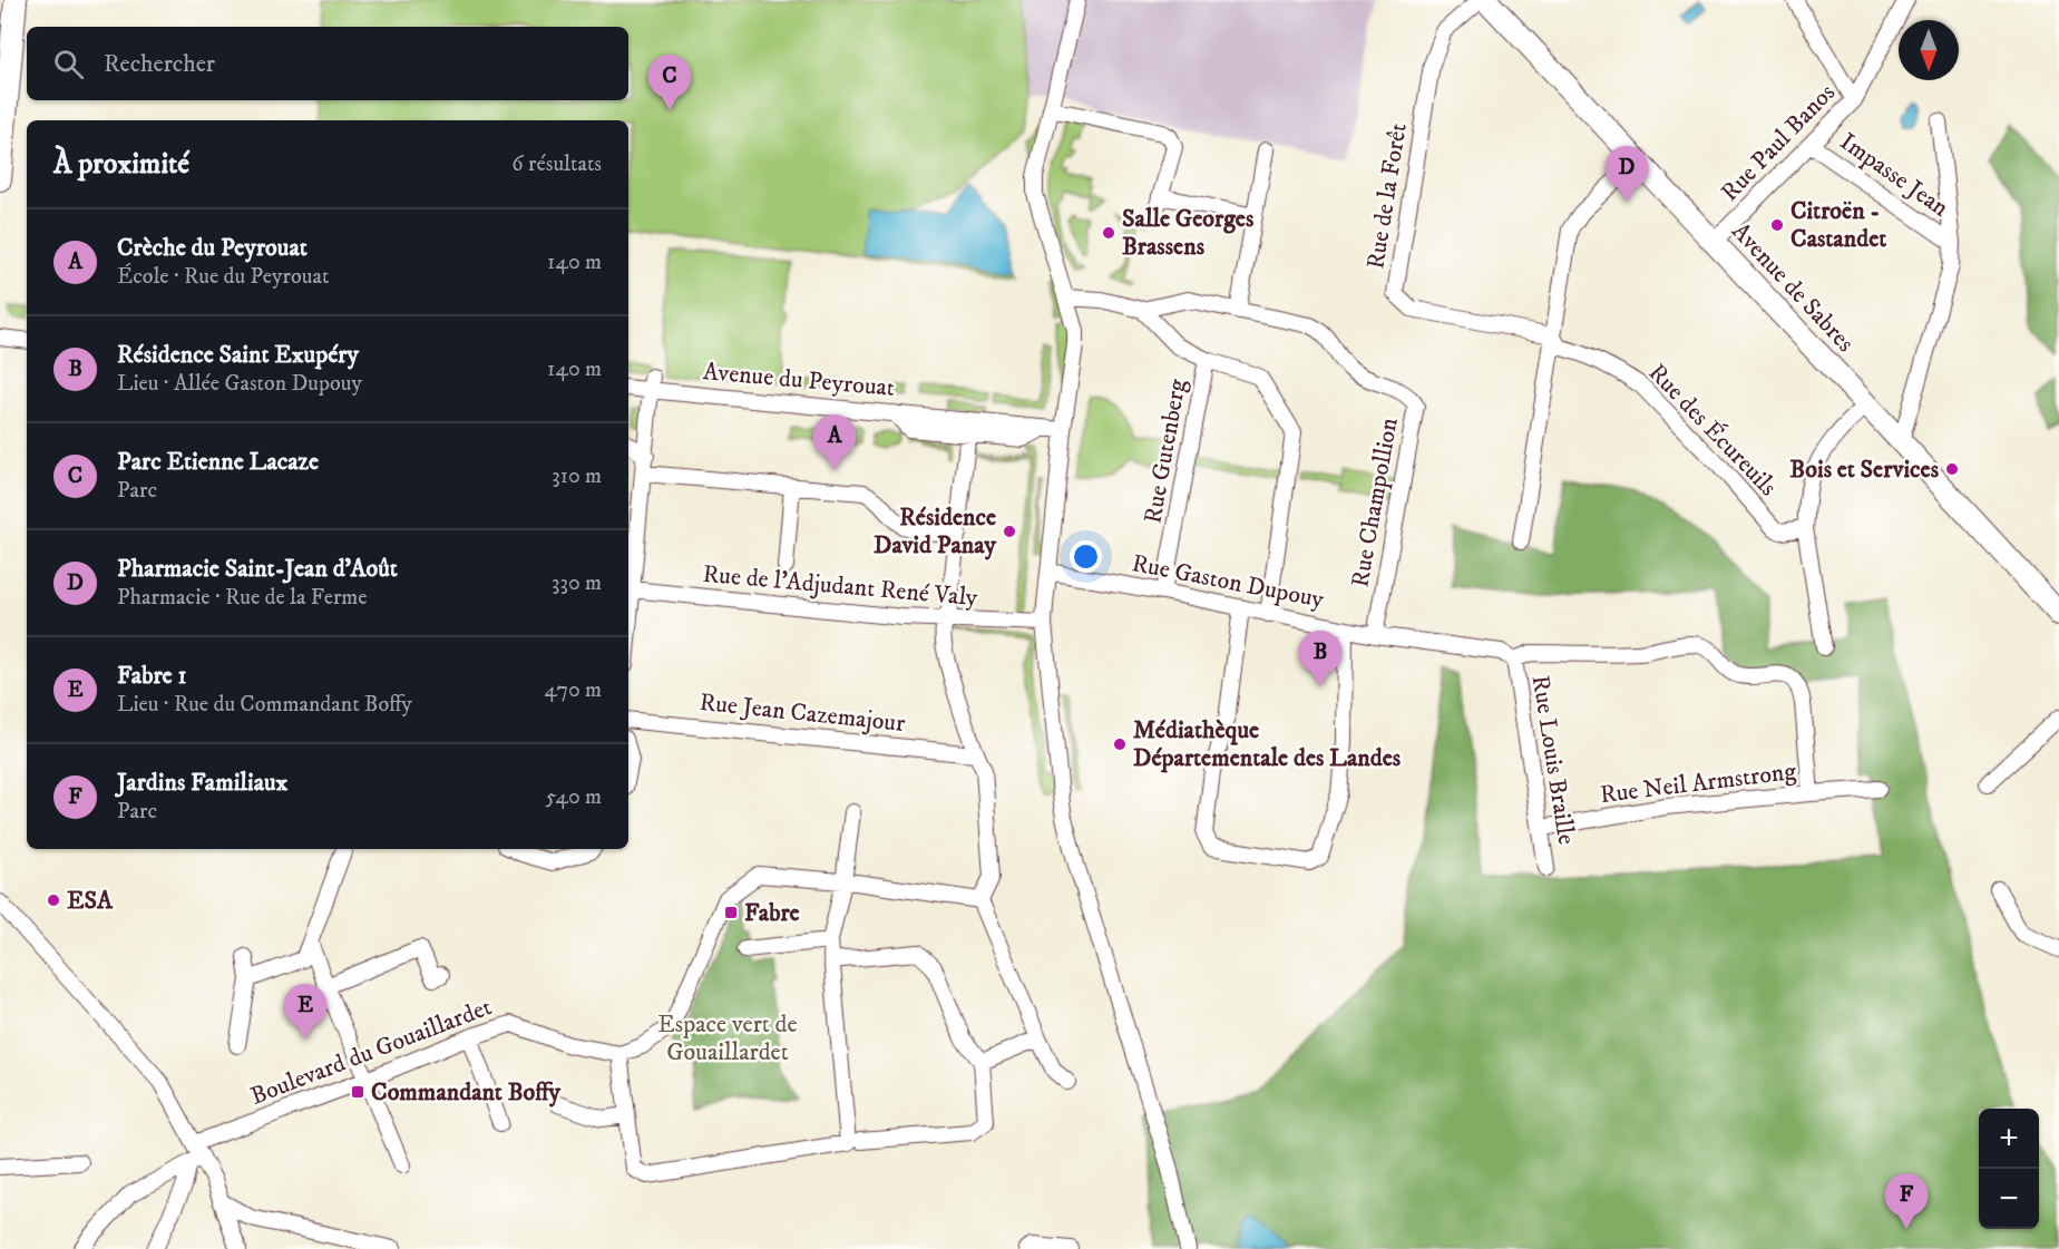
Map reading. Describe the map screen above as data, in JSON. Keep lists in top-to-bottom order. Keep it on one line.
{"streets":{"main road":["Avenue de Sabres"],"street":["Rue Paul Banos","Impasse Jean","Rue de la Forêt","Avenue du Peyrouat","Rue des Écureuils","Rue Gutenberg","Rue Champollion","Rue Gaston Dupouy","Rue de l'Adjudant René Valy","Rue Jean Cazemajour","Rue Louis Braille","Rue Neil Armstrong","Boulevard du Gouaillardet"]},"crossings":[["Rue Paul Banos","Impasse Jean"],["Rue Paul Banos","Avenue de Sabres"],["Rue de la Forêt","Rue des Écureuils"],["Avenue de Sabres","Rue des Écureuils"],["Rue Gutenberg","Rue Gaston Dupouy"],["Rue Champollion","Rue Gaston Dupouy"],["Rue Gaston Dupouy","Rue Louis Braille"],["Rue Gaston Dupouy","Rue Neil Armstrong"],["Rue Louis Braille","Rue Neil Armstrong"]],"parks":["Espace vert de Gouaillardet"],"places":{"other":["Citroën - Castandet","Salle Georges Brassens","Bois et Services","Résidence David Panay","Médiathèque Départementale des Landes","ESA"],"transit":["Fabre","Commandant Boffy"]},"north":"bottom","page":{"search":"Rechercher","pins":["C","D","A","B","E","F"],"heading":["À proximité","6 résultats"],"list":[{"mark":"A","name":"Crèche du Peyrouat","note":"École · Rue du Peyrouat","value":"140 m"},{"mark":"B","name":"Résidence Saint Exupéry","note":"Lieu · Allée Gaston Dupouy","value":"140 m"},{"mark":"C","name":"Parc Etienne Lacaze","note":"Parc","value":"310 m"},{"mark":"D","name":"Pharmacie Saint-Jean d'Août","note":"Pharmacie · Rue de la Ferme","value":"330 m"},{"mark":"E","name":"Fabre 1","note":"Lieu · Rue du Commandant Boffy","value":"470 m"},{"mark":"F","name":"Jardins Familiaux","note":"Parc","value":"540 m"}],"map_buttons":["+","−"]}}
